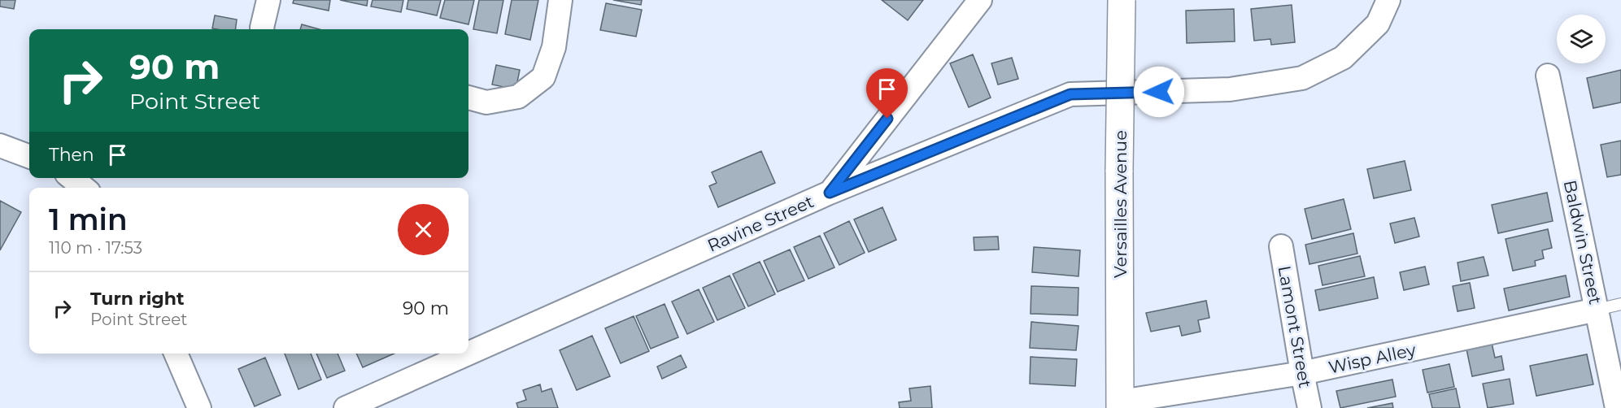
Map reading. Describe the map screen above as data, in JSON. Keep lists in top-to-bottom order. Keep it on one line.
{"streets":{"street":["Versailles Avenue","Ravine Street","Baldwin Street","Lamont Street","Wisp Alley"]},"crossings":[["Versailles Avenue","Wisp Alley"],["Baldwin Street","Wisp Alley"],["Lamont Street","Wisp Alley"]],"page":{"turn":["90 m","Point Street"],"then":"Then","heading":["1 min","110 m · 17:53"],"list":[{"name":"Turn right","note":"Point Street","value":"90 m"}]}}
